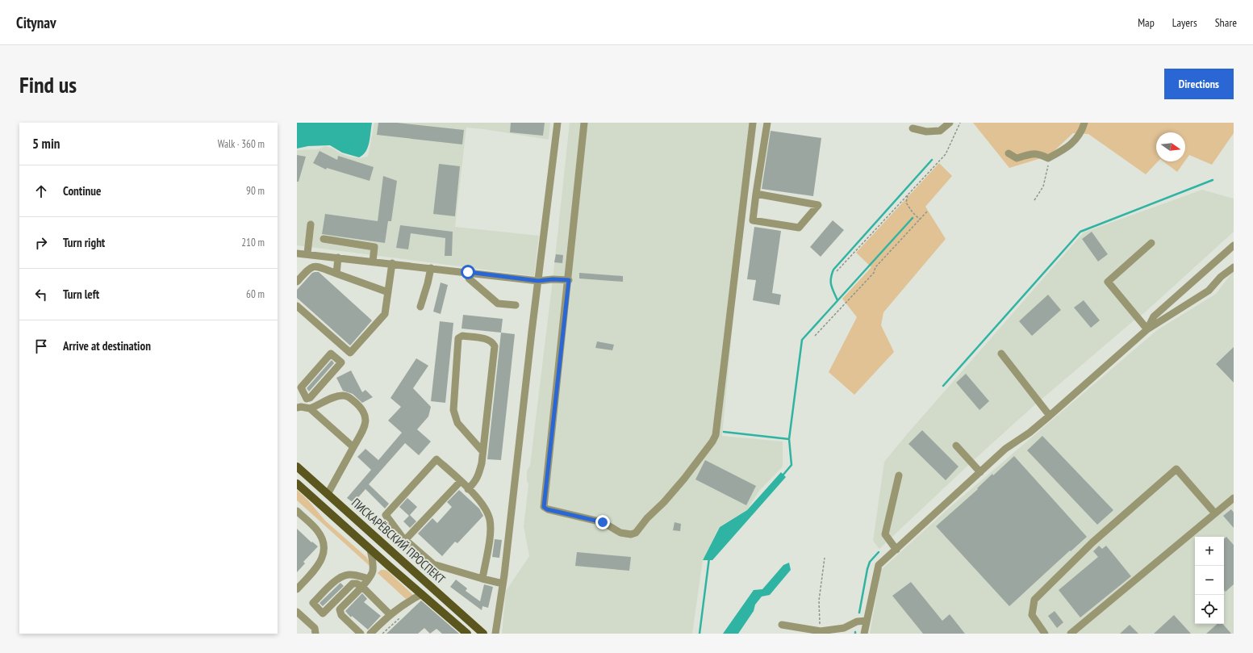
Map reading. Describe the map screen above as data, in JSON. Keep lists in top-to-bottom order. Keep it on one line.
{"streets":{"main road":["ПИСКАРЁВСКИЙ ПРОСПЕКТ"]},"north":"right","page":{"header":"Citynav","nav":["Map","Layers","Share"],"buttons":"Directions","title":"Find us","heading":["5 min","Walk · 360 m"],"list":[["Continue","90 m"],["Turn right","210 m"],["Turn left","60 m"],"Arrive at destination"],"map_buttons":["+","−"]}}
